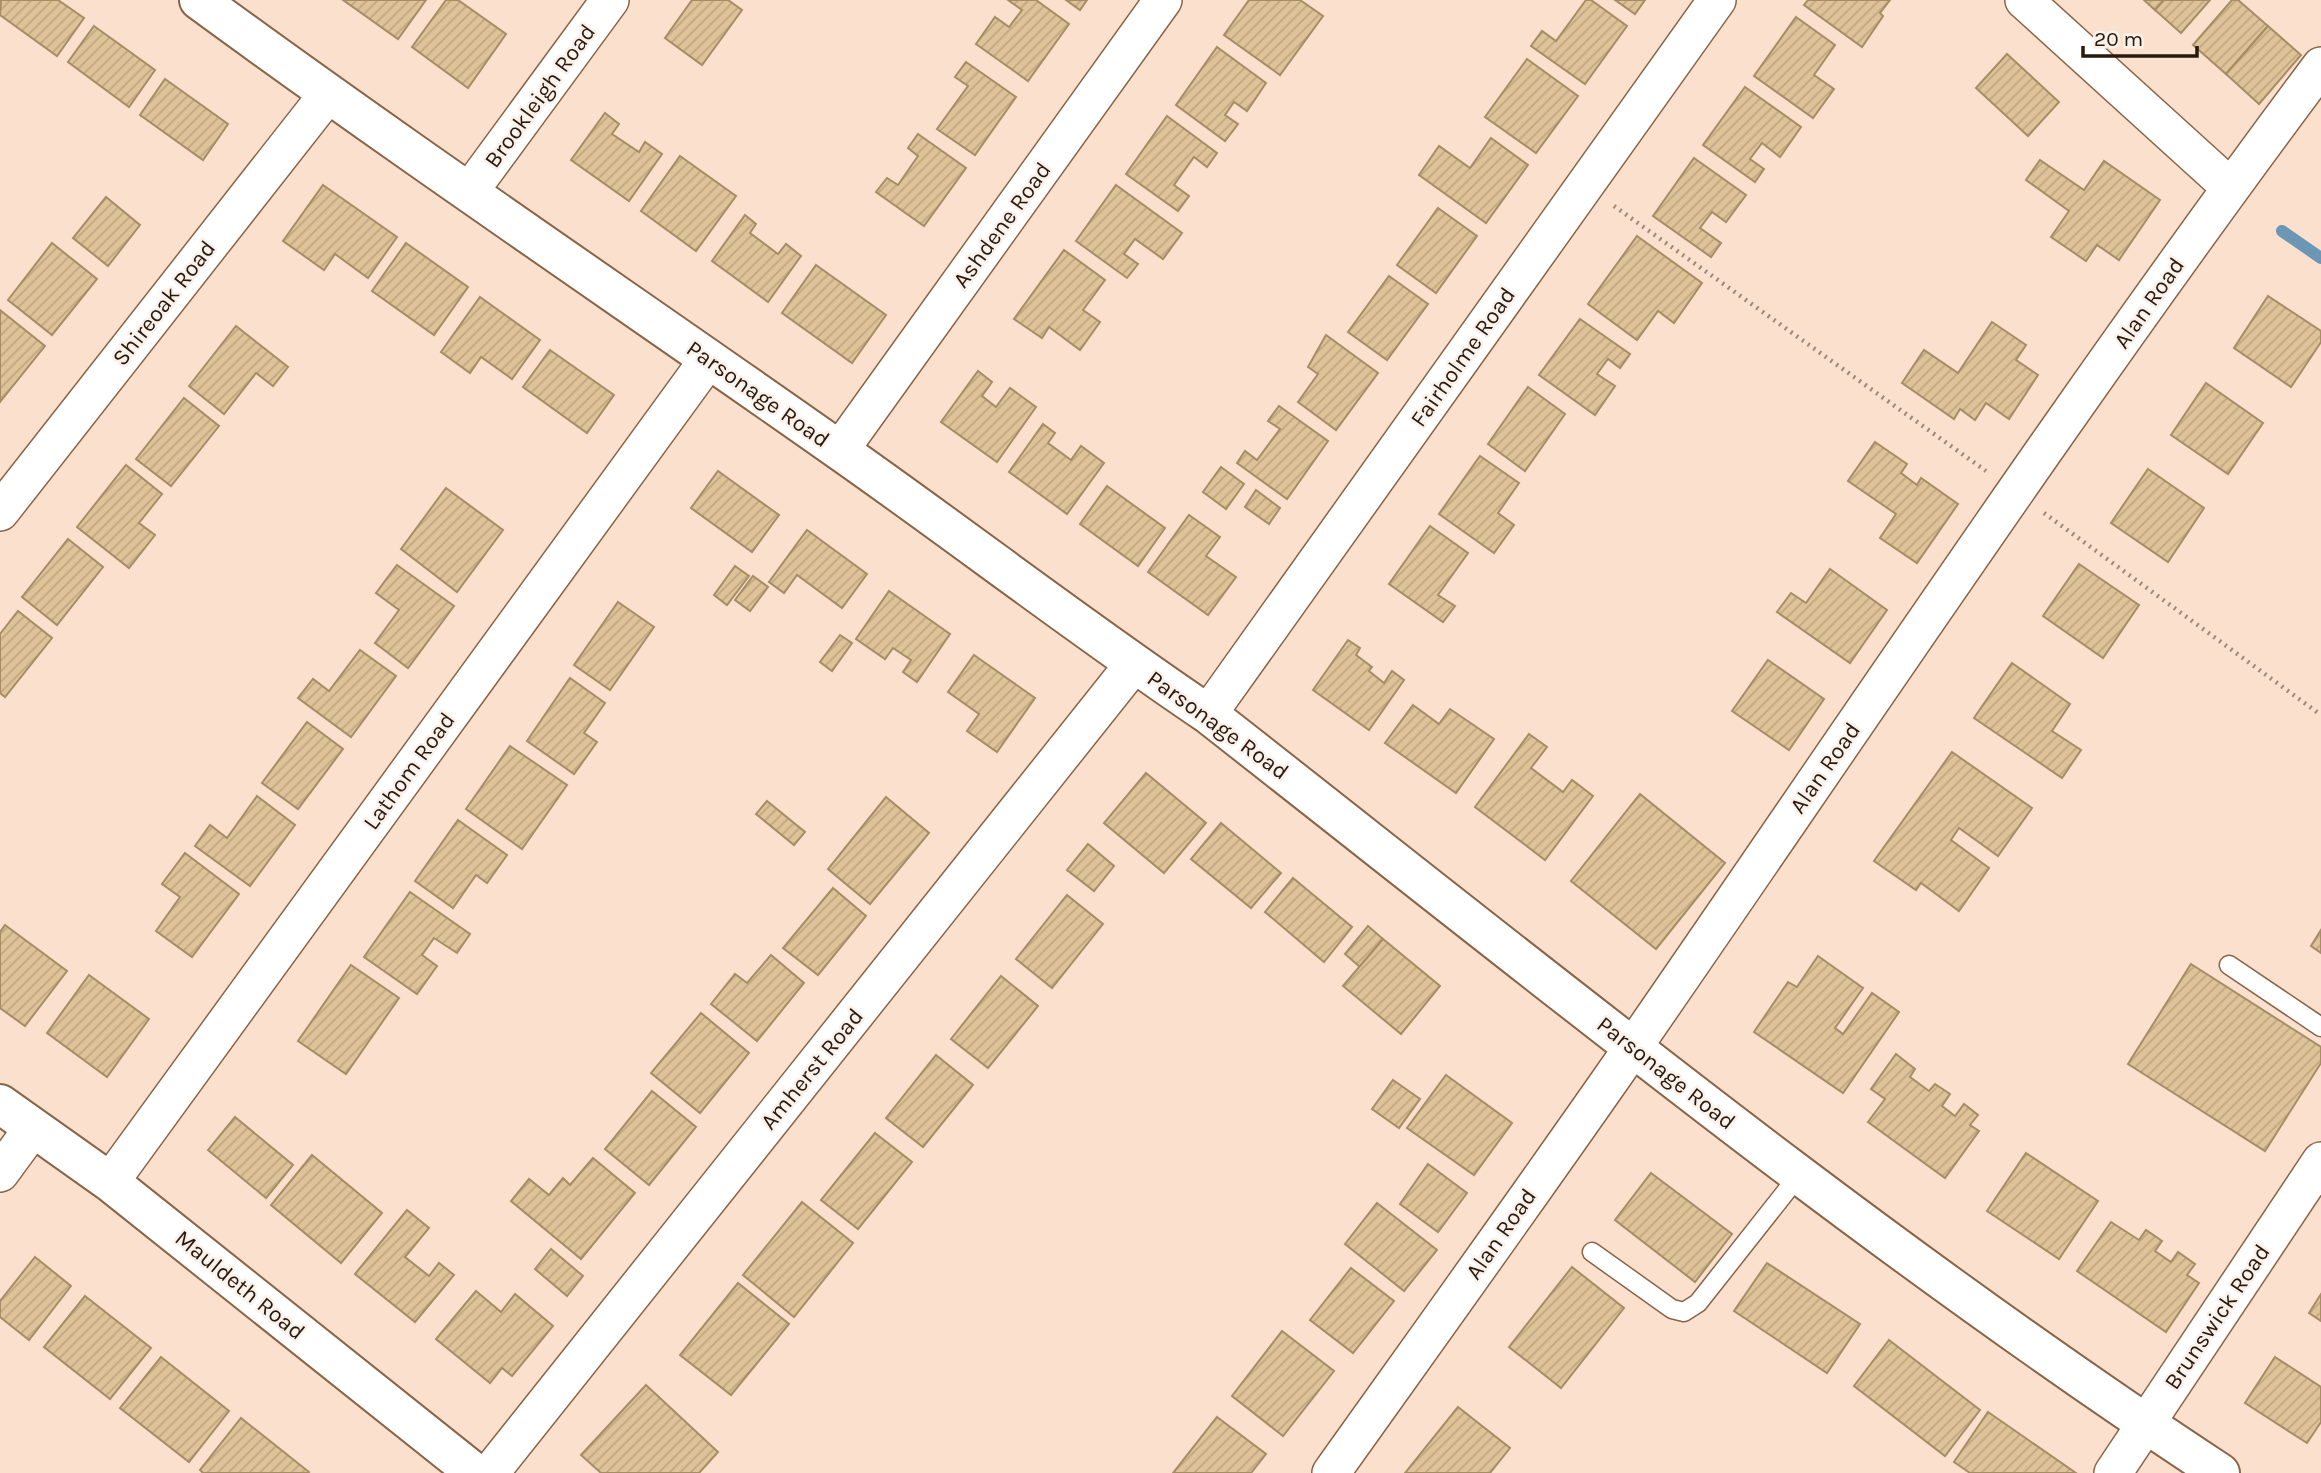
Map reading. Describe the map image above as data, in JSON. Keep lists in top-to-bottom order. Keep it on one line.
{"streets":{"street":["Brookleigh Road","Ashdene Road","Shireoak Road","Alan Road","Fairholme Road","Parsonage Road","Lathom Road","Amherst Road","Mauldeth Road","Brunswick Road"]},"crossings":[["Brookleigh Road","Parsonage Road"],["Ashdene Road","Parsonage Road"],["Shireoak Road","Parsonage Road"],["Alan Road","Parsonage Road"],["Fairholme Road","Parsonage Road"],["Parsonage Road","Lathom Road"],["Parsonage Road","Amherst Road"],["Parsonage Road","Brunswick Road"],["Lathom Road","Mauldeth Road"]],"scale_bar":"20 m"}
